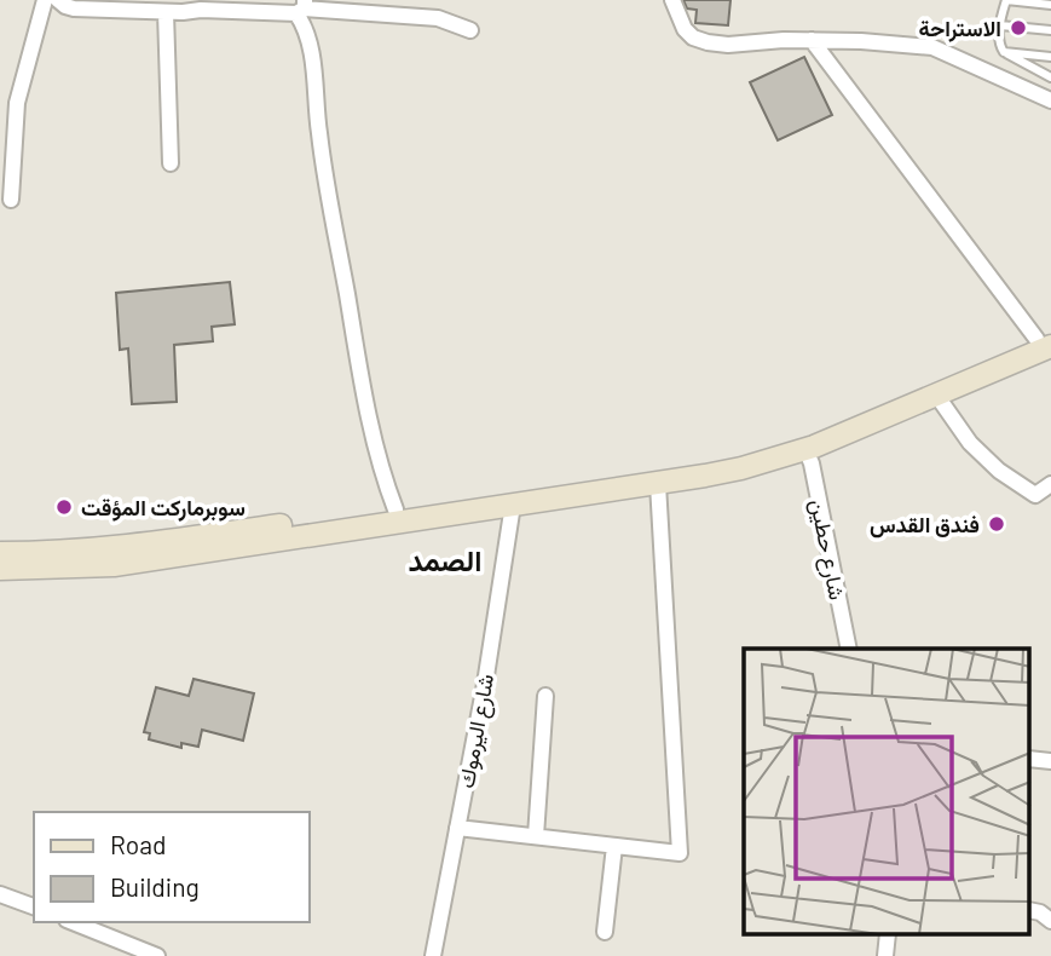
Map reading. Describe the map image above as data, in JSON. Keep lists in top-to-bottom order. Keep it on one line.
{"streets":{"street":["شارع حطين","شارع اليرموك"]},"districts":["الصمد"],"places":["الاستراحة","سوبرماركت المؤقت","فندق القدس"],"legend":["Road","Building"]}
